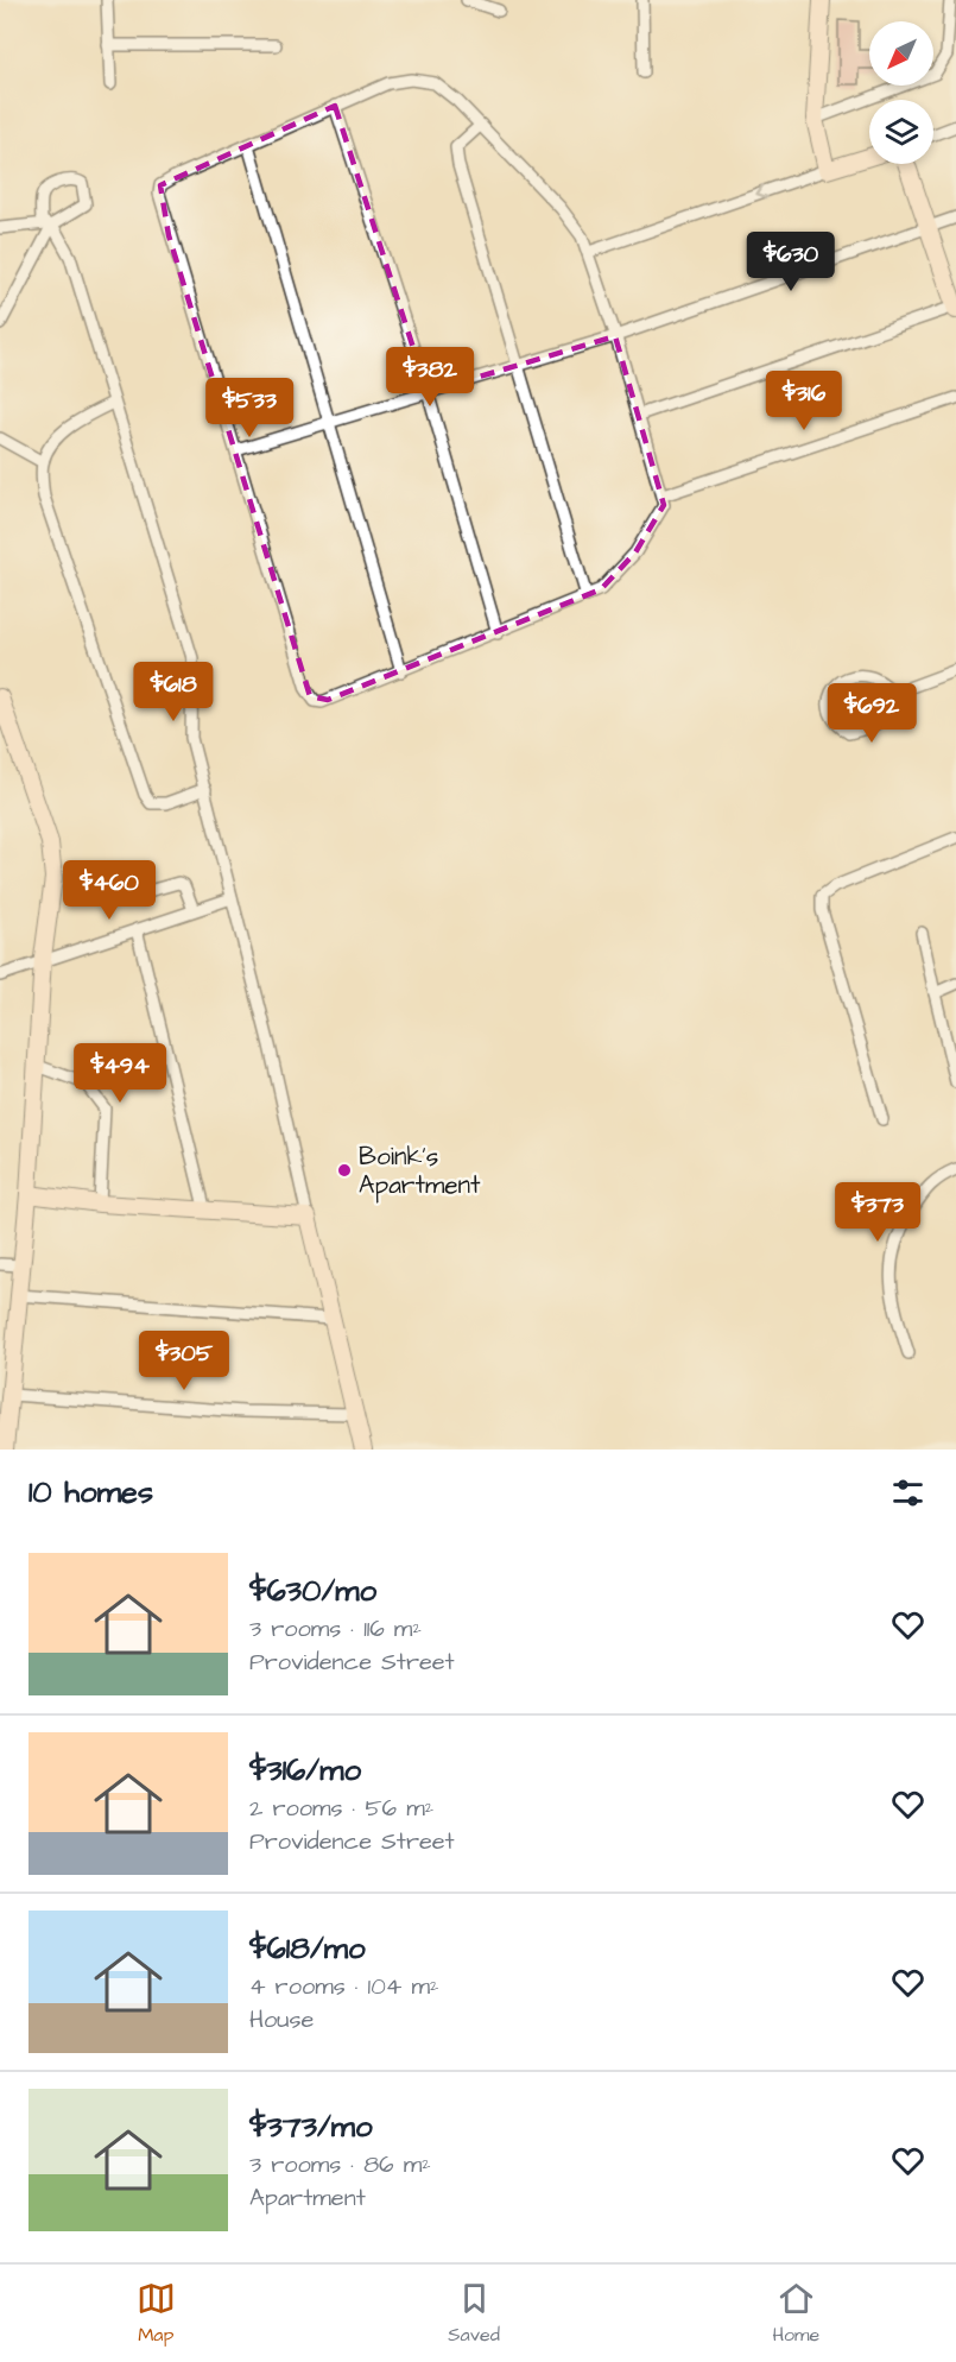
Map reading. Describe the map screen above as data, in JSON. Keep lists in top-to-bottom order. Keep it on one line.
{"places":["Boink's Apartment"],"north":"bottom left","page":{"price":["$630","$382","$316","$533","$618","$692","$460","$494","$373","$305"],"heading":"10 homes","list":[{"name":"$630/mo","note":"3 rooms · 116 m² · Providence Street"},{"name":"$316/mo","note":"2 rooms · 56 m² · Providence Street"},{"name":"$618/mo","note":"4 rooms · 104 m² · House"},{"name":"$373/mo","note":"3 rooms · 86 m² · Apartment"}],"tabs":["Map","Saved","Home"]}}
